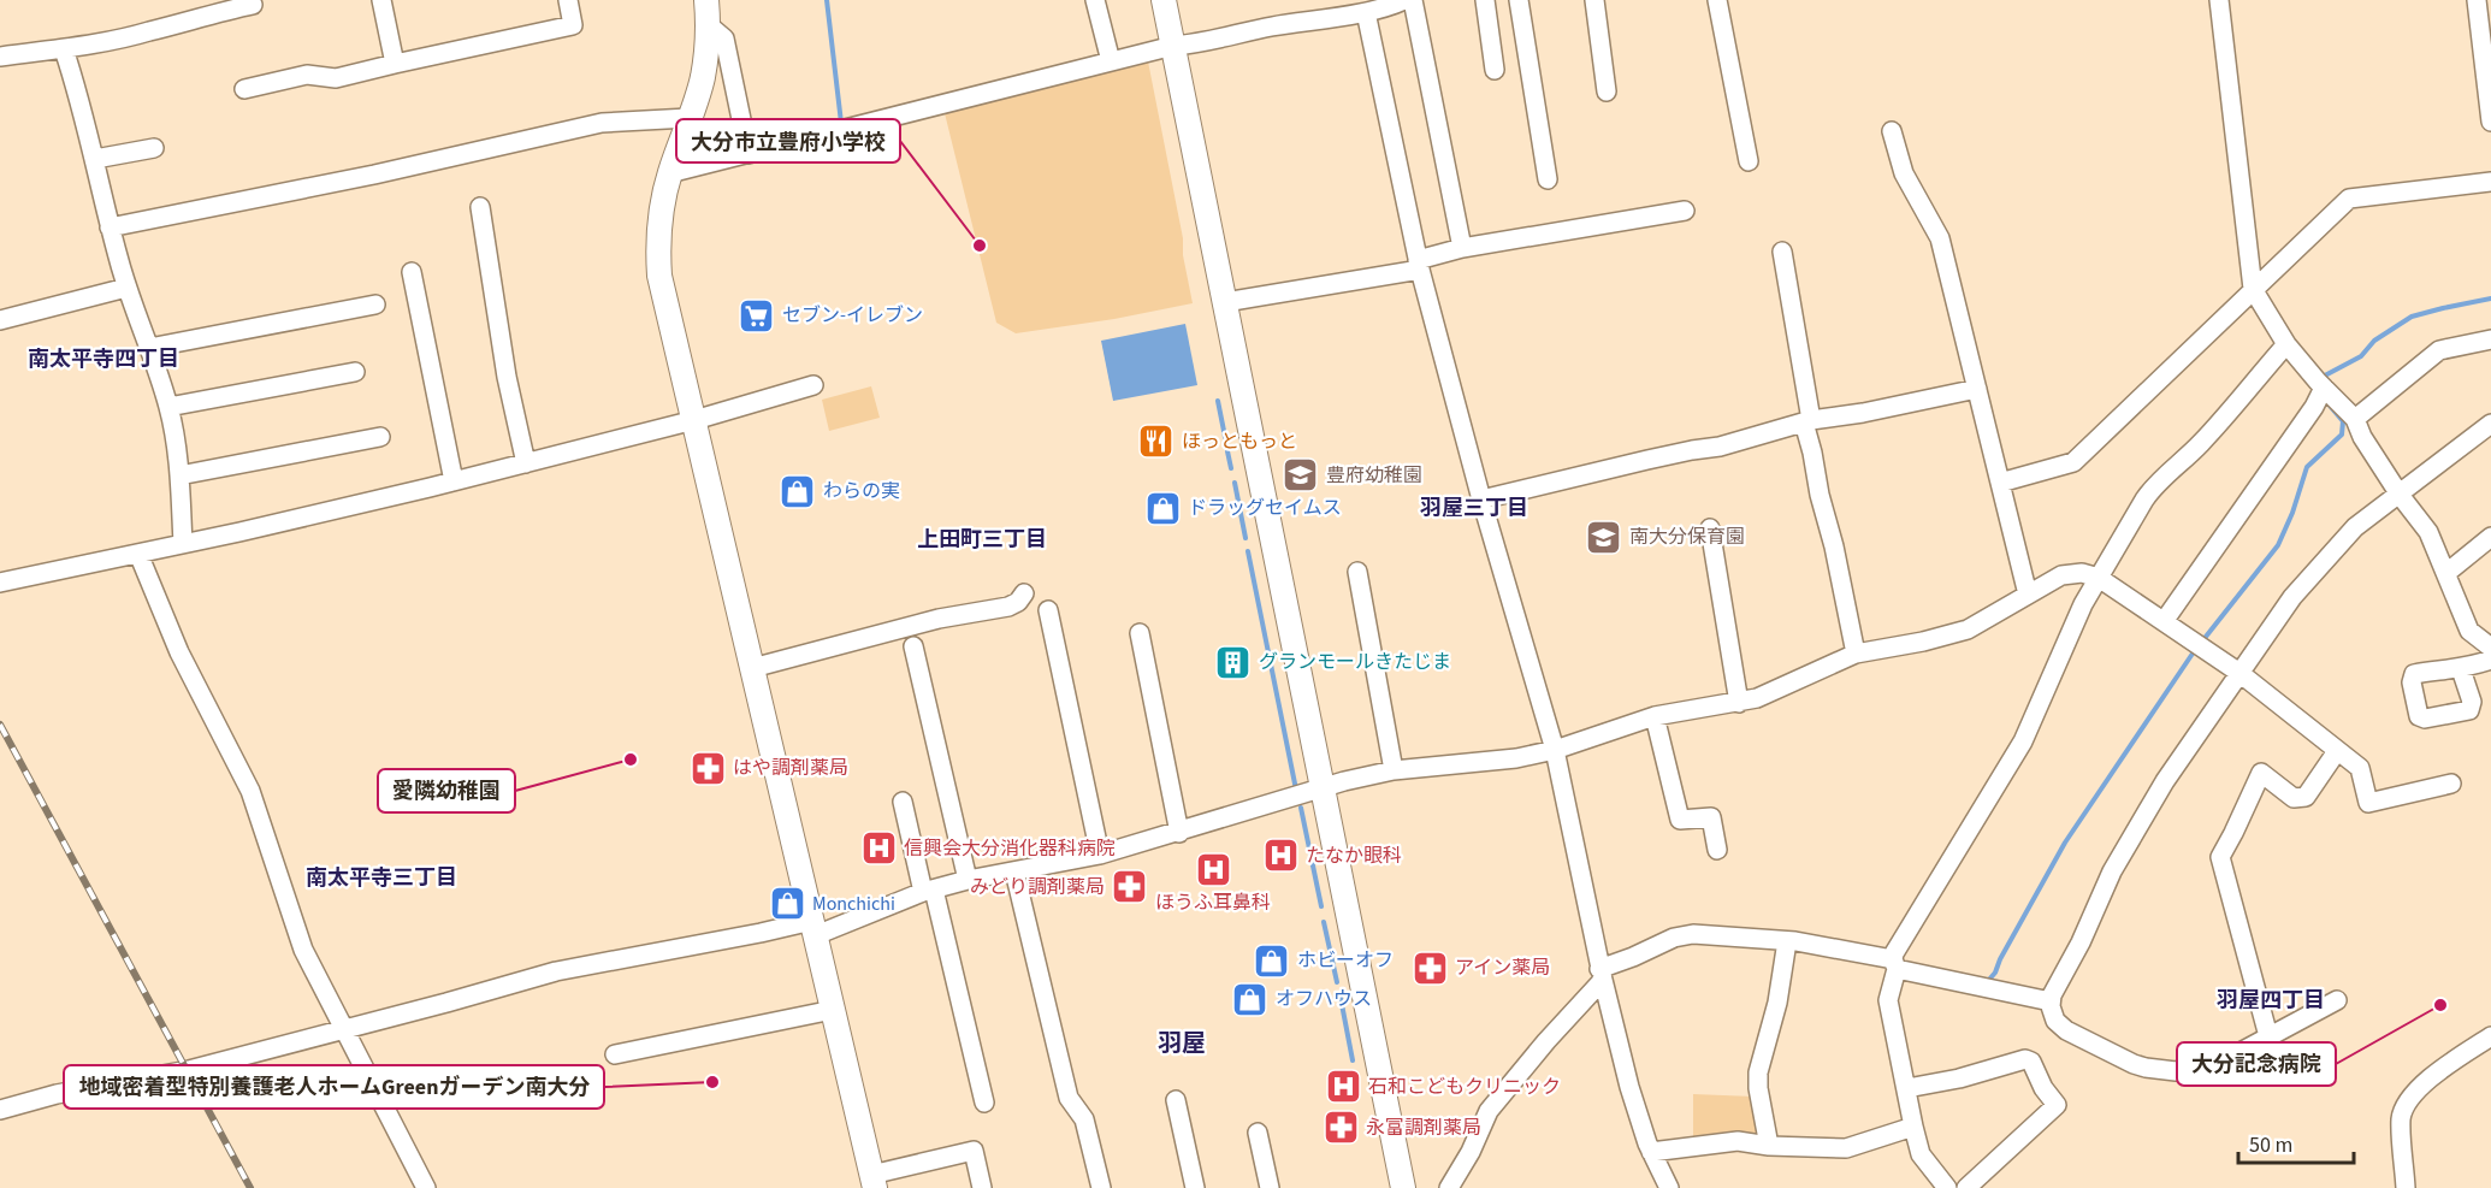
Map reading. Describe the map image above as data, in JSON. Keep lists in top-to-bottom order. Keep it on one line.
{"districts":["南太平寺四丁目","羽屋三丁目","上田町三丁目","南太平寺三丁目","羽屋四丁目","羽屋"],"places":{"other":["大分市立豊府小学校","愛隣幼稚園","大分記念病院","地域密着型特別養護老人ホームGreenガーデン南大分"],"supermarket":["セブン-イレブン"],"restaurant":["ほっともっと"],"school or university":["豊府幼稚園","南大分保育園"],"shop":["わらの実","ドラッグセイムス","Monchichi","ホビーオフ","オフハウス"],"building":["グランモールきたじま"],"pharmacy":["はや調剤薬局","みどり調剤薬局","アイン薬局","永富調剤薬局"],"hospital":["信興会大分消化器科病院","たなか眼科","ほうふ耳鼻科","石和こどもクリニック"]},"scale_bar":"50 m"}
